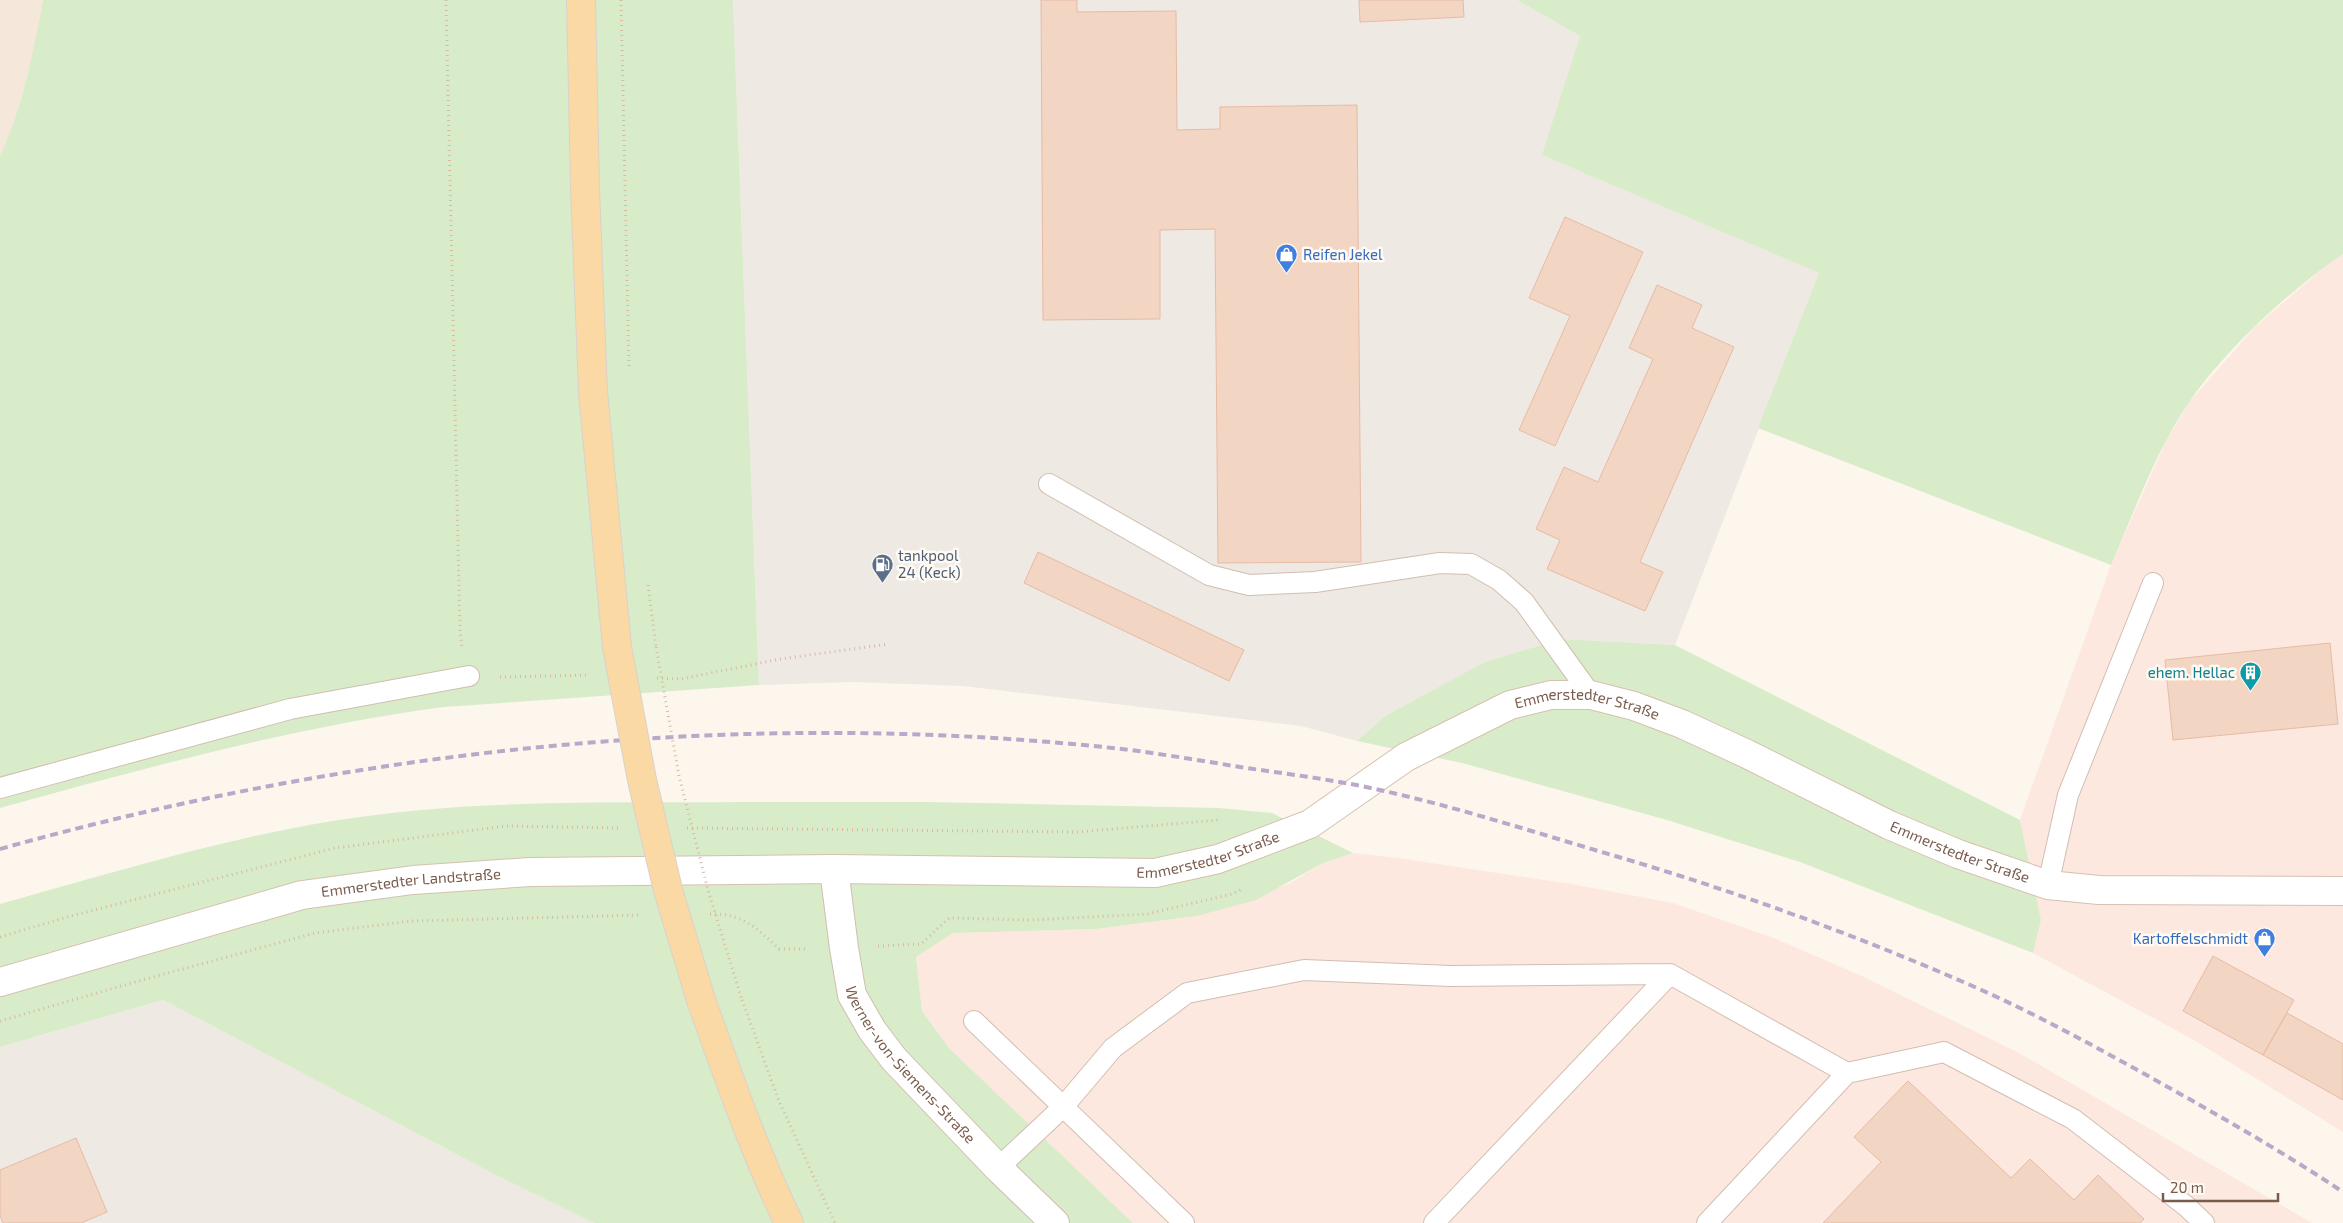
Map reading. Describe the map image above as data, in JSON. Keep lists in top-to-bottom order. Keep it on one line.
{"streets":{"main road":["Emmerstedter Straße","Emmerstedter Landstraße","Werner-von-Siemens-Straße"]},"crossings":[["Emmerstedter Straße","Emmerstedter Landstraße"],["Emmerstedter Straße","Werner-von-Siemens-Straße"],["Emmerstedter Landstraße","Werner-von-Siemens-Straße"]],"places":{"shop":["Reifen Jekel","Kartoffelschmidt"],"fuel station":["tankpool 24 (Keck)"],"building":["ehem. Hellac"]},"scale_bar":"20 m"}
